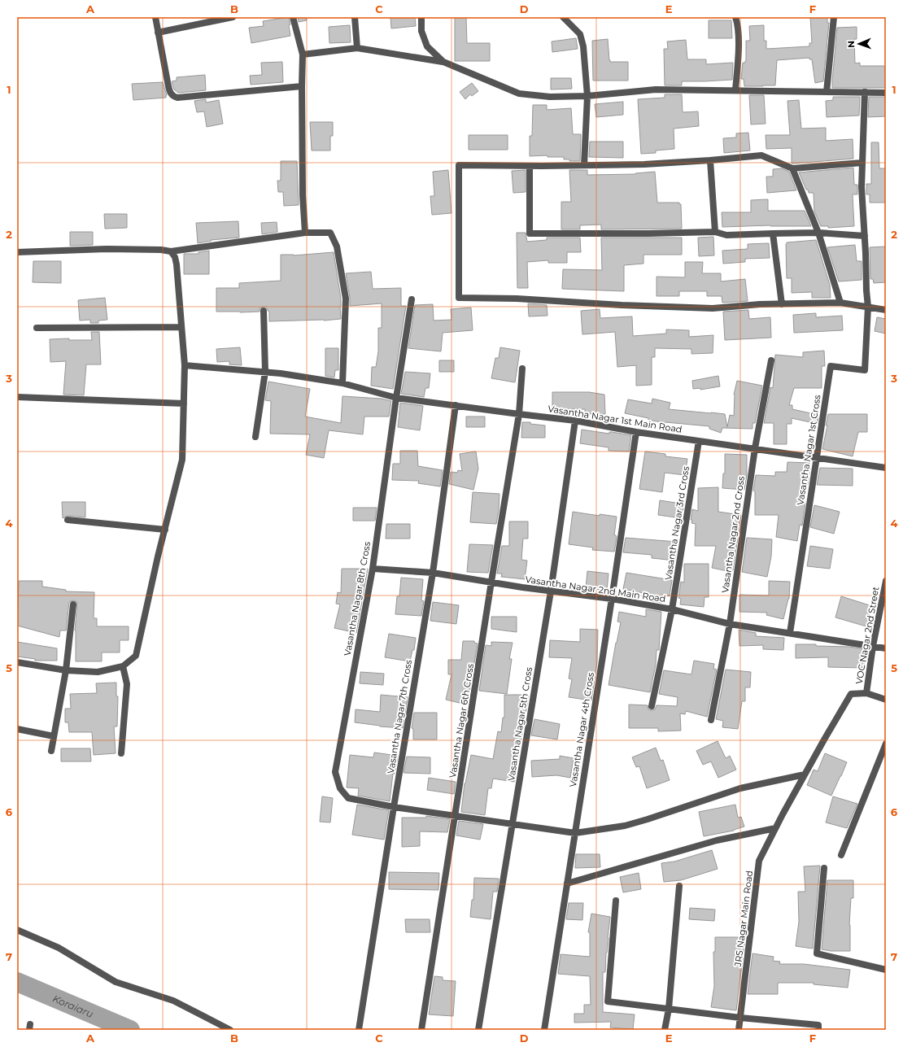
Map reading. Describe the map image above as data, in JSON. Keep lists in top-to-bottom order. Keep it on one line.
{"streets":{"street":["Vasantha Nagar 1st Main Road","Vasantha Nagar 1st Cross","Vasantha Nagar 3rd Cross","Vasantha Nagar 2nd Cross","Vasantha Nagar 2nd Main Road","Vasantha Nagar 8th Cross","VOC Nagar 2nd Street","Vasantha Nagar 7th Cross","Vasantha Nagar 6th Cross","Vasantha Nagar 5th Cross","Vasantha Nagar 4th Cross","JRS Nagar Main Road"]},"crossings":[["Vasantha Nagar 1st Main Road","Vasantha Nagar 1st Cross"],["Vasantha Nagar 1st Main Road","Vasantha Nagar 3rd Cross"],["Vasantha Nagar 1st Main Road","Vasantha Nagar 2nd Cross"],["Vasantha Nagar 1st Main Road","Vasantha Nagar 8th Cross"],["Vasantha Nagar 1st Main Road","Vasantha Nagar 7th Cross"],["Vasantha Nagar 1st Main Road","Vasantha Nagar 6th Cross"],["Vasantha Nagar 1st Main Road","Vasantha Nagar 5th Cross"],["Vasantha Nagar 1st Main Road","Vasantha Nagar 4th Cross"],["Vasantha Nagar 1st Cross","Vasantha Nagar 2nd Main Road"],["Vasantha Nagar 3rd Cross","Vasantha Nagar 2nd Main Road"],["Vasantha Nagar 2nd Cross","Vasantha Nagar 2nd Main Road"],["Vasantha Nagar 2nd Main Road","Vasantha Nagar 8th Cross"],["Vasantha Nagar 2nd Main Road","VOC Nagar 2nd Street"],["Vasantha Nagar 2nd Main Road","Vasantha Nagar 7th Cross"],["Vasantha Nagar 2nd Main Road","Vasantha Nagar 6th Cross"],["Vasantha Nagar 2nd Main Road","Vasantha Nagar 5th Cross"],["Vasantha Nagar 2nd Main Road","Vasantha Nagar 4th Cross"],["Vasantha Nagar 8th Cross","Vasantha Nagar 7th Cross"],["VOC Nagar 2nd Street","JRS Nagar Main Road"]],"water":["Koraiaru"],"north":"left","grid":{"columns":["A","B","C","D","E","F"],"rows":["1","2","3","4","5","6","7"]}}
